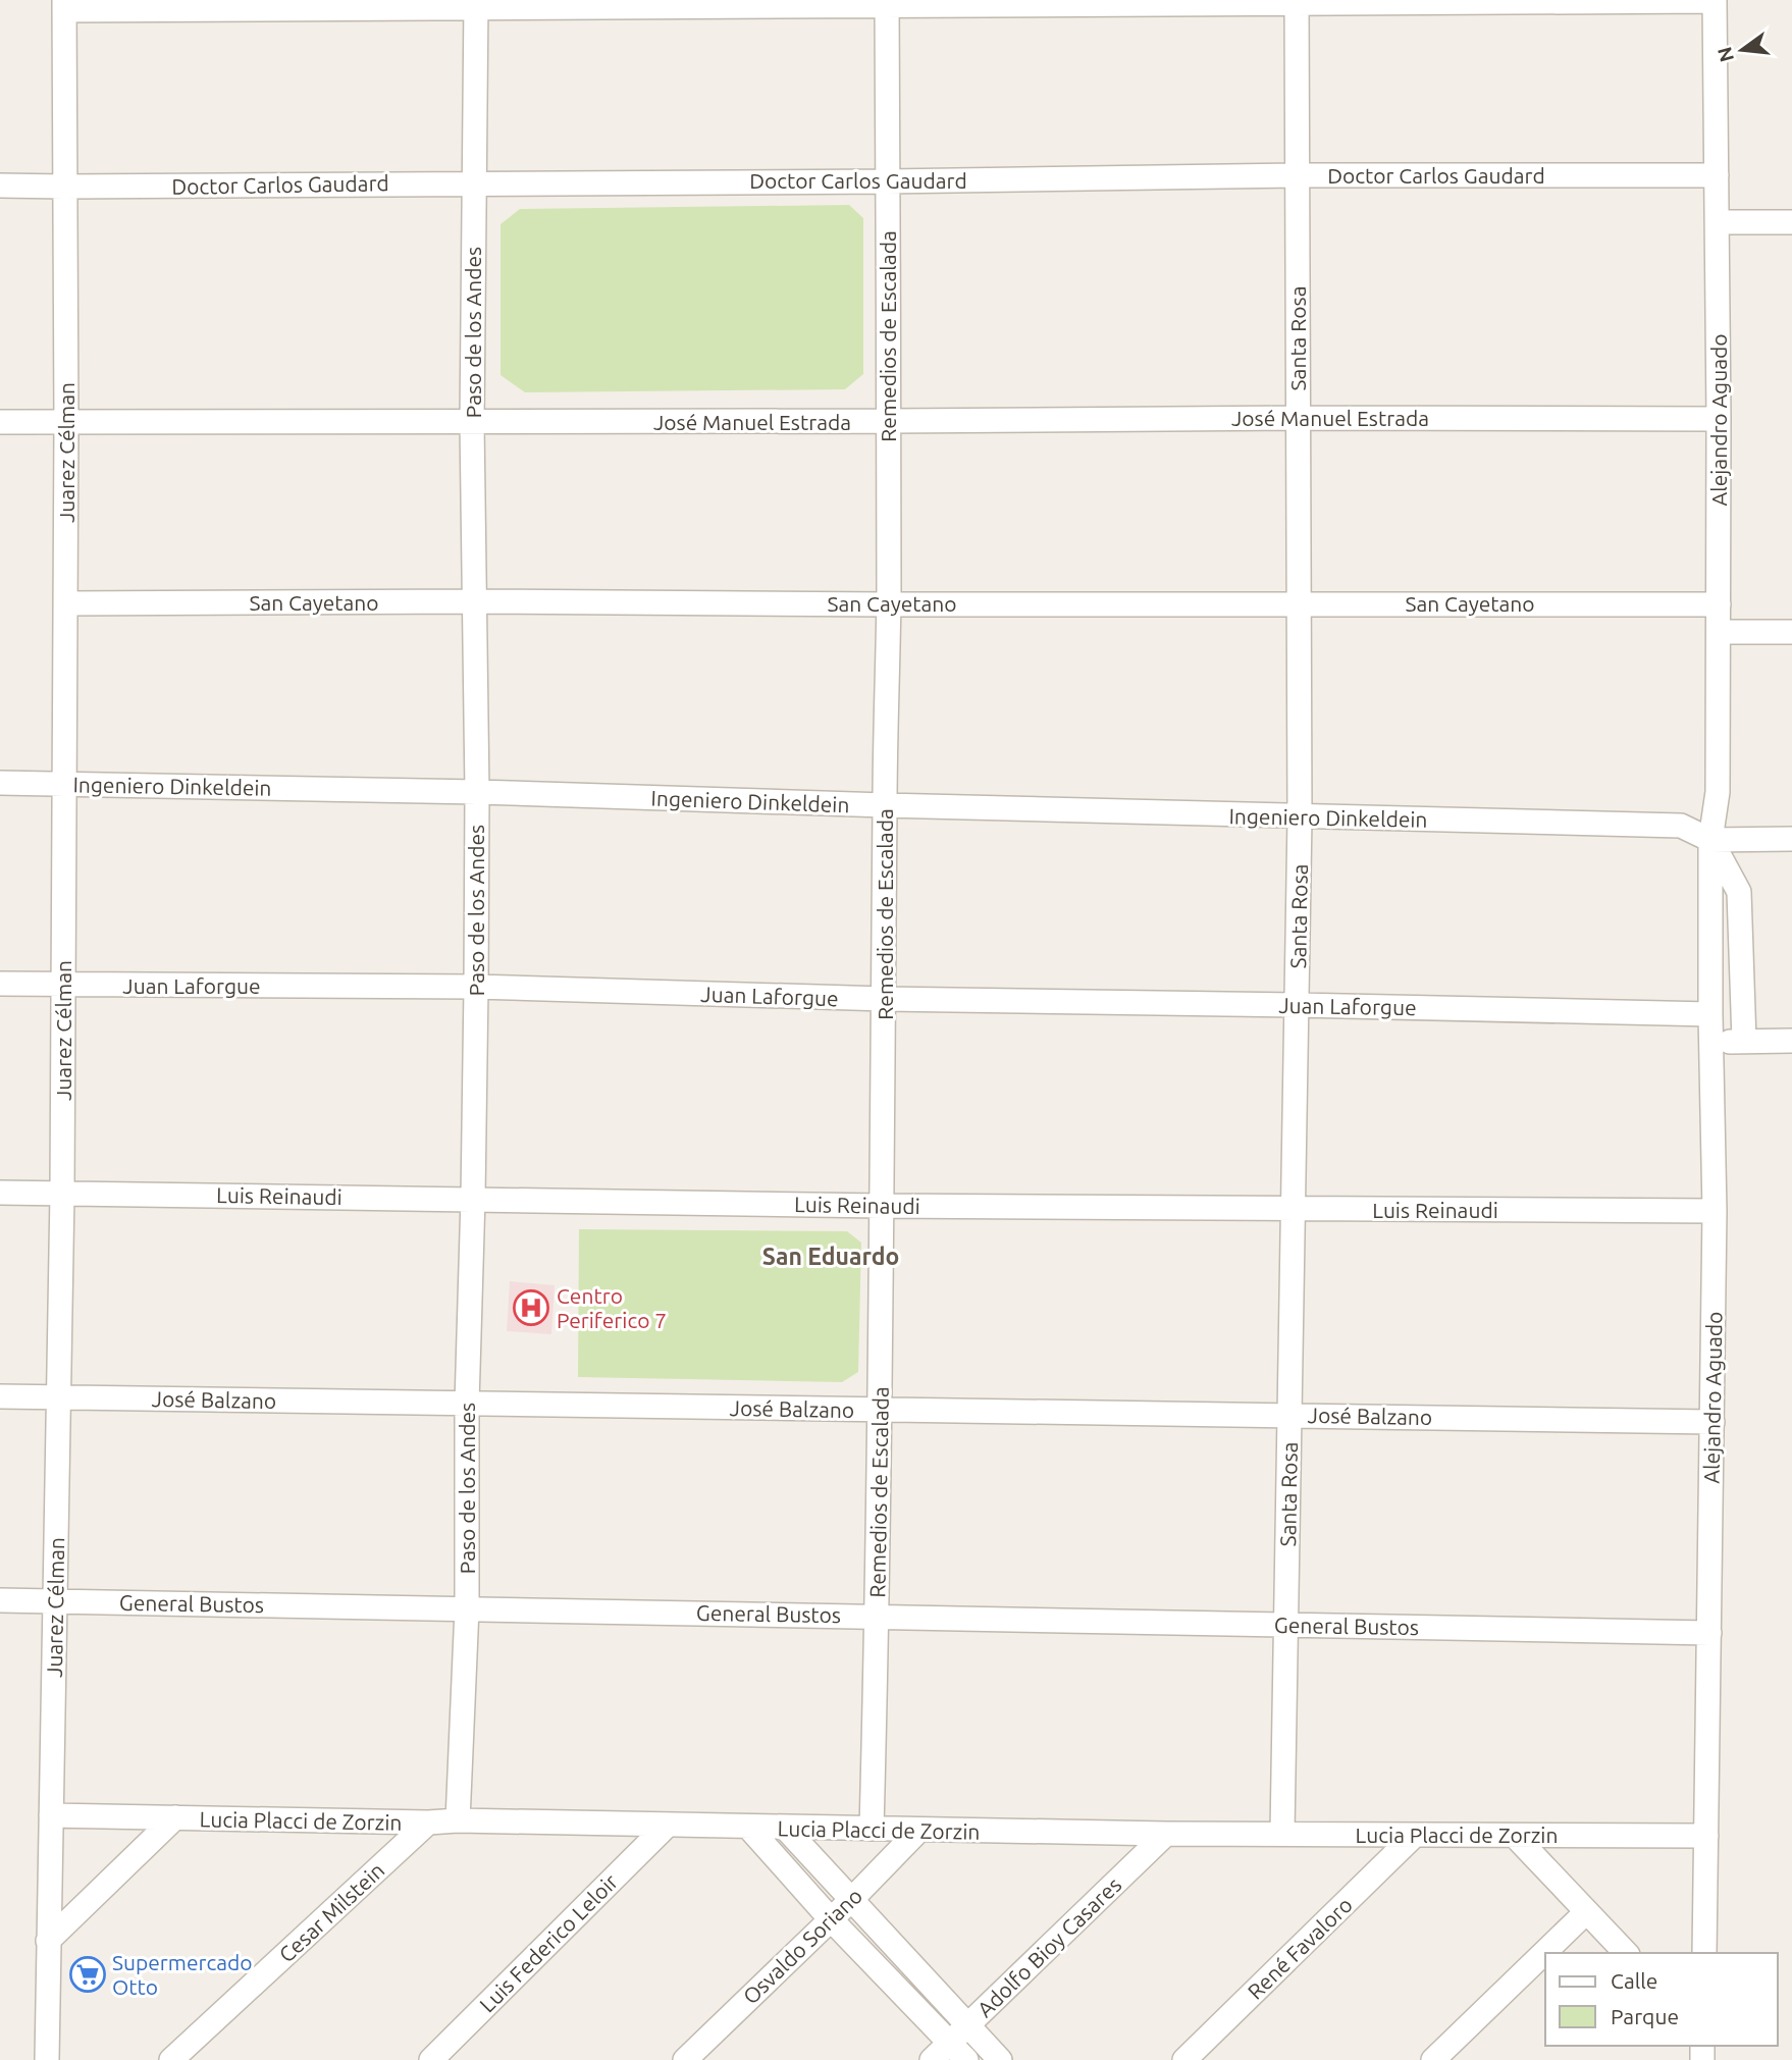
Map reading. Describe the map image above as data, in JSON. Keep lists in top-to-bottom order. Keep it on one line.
{"streets":{"street":["Doctor Carlos Gaudard","Paso de los Andes","Remedios de Escalada","Santa Rosa","José Manuel Estrada","Alejandro Aguado","Juarez Célman","San Cayetano","Ingeniero Dinkeldein","Juan Laforgue","Luis Reinaudi","José Balzano","General Bustos","Lucia Placci de Zorzin","Cesar Milstein","Luis Federico Leloir","Osvaldo Soriano","Adolfo Bioy Casares","René Favaloro"]},"crossings":[["Doctor Carlos Gaudard","Paso de los Andes"],["Doctor Carlos Gaudard","Remedios de Escalada"],["Doctor Carlos Gaudard","Santa Rosa"],["Doctor Carlos Gaudard","Alejandro Aguado"],["Doctor Carlos Gaudard","Juarez Célman"],["Paso de los Andes","José Manuel Estrada"],["Paso de los Andes","San Cayetano"],["Paso de los Andes","Ingeniero Dinkeldein"],["Paso de los Andes","Juan Laforgue"],["Paso de los Andes","Luis Reinaudi"],["Paso de los Andes","José Balzano"],["Paso de los Andes","General Bustos"],["Paso de los Andes","Lucia Placci de Zorzin"],["Remedios de Escalada","José Manuel Estrada"],["Remedios de Escalada","San Cayetano"],["Remedios de Escalada","Ingeniero Dinkeldein"],["Remedios de Escalada","Juan Laforgue"],["Remedios de Escalada","Luis Reinaudi"],["Remedios de Escalada","José Balzano"],["Remedios de Escalada","General Bustos"],["Remedios de Escalada","Lucia Placci de Zorzin"],["Santa Rosa","José Manuel Estrada"],["Santa Rosa","San Cayetano"],["Santa Rosa","Ingeniero Dinkeldein"],["Santa Rosa","Juan Laforgue"],["Santa Rosa","Luis Reinaudi"],["Santa Rosa","José Balzano"],["Santa Rosa","General Bustos"],["Santa Rosa","Lucia Placci de Zorzin"],["José Manuel Estrada","Alejandro Aguado"],["José Manuel Estrada","Juarez Célman"],["Alejandro Aguado","San Cayetano"],["Alejandro Aguado","Ingeniero Dinkeldein"],["Alejandro Aguado","Juan Laforgue"],["Alejandro Aguado","Luis Reinaudi"],["Alejandro Aguado","José Balzano"],["Alejandro Aguado","General Bustos"],["Alejandro Aguado","Lucia Placci de Zorzin"],["Juarez Célman","San Cayetano"],["Juarez Célman","Ingeniero Dinkeldein"],["Juarez Célman","Juan Laforgue"],["Juarez Célman","Luis Reinaudi"],["Juarez Célman","José Balzano"],["Juarez Célman","General Bustos"],["Juarez Célman","Lucia Placci de Zorzin"],["Lucia Placci de Zorzin","Cesar Milstein"],["Lucia Placci de Zorzin","Luis Federico Leloir"],["Lucia Placci de Zorzin","Osvaldo Soriano"],["Lucia Placci de Zorzin","Adolfo Bioy Casares"],["Lucia Placci de Zorzin","René Favaloro"]],"districts":["San Eduardo"],"places":{"hospital":["Centro Periferico 7"],"supermarket":["Supermercado Otto"]},"legend":["Calle","Parque"],"north":"left"}
